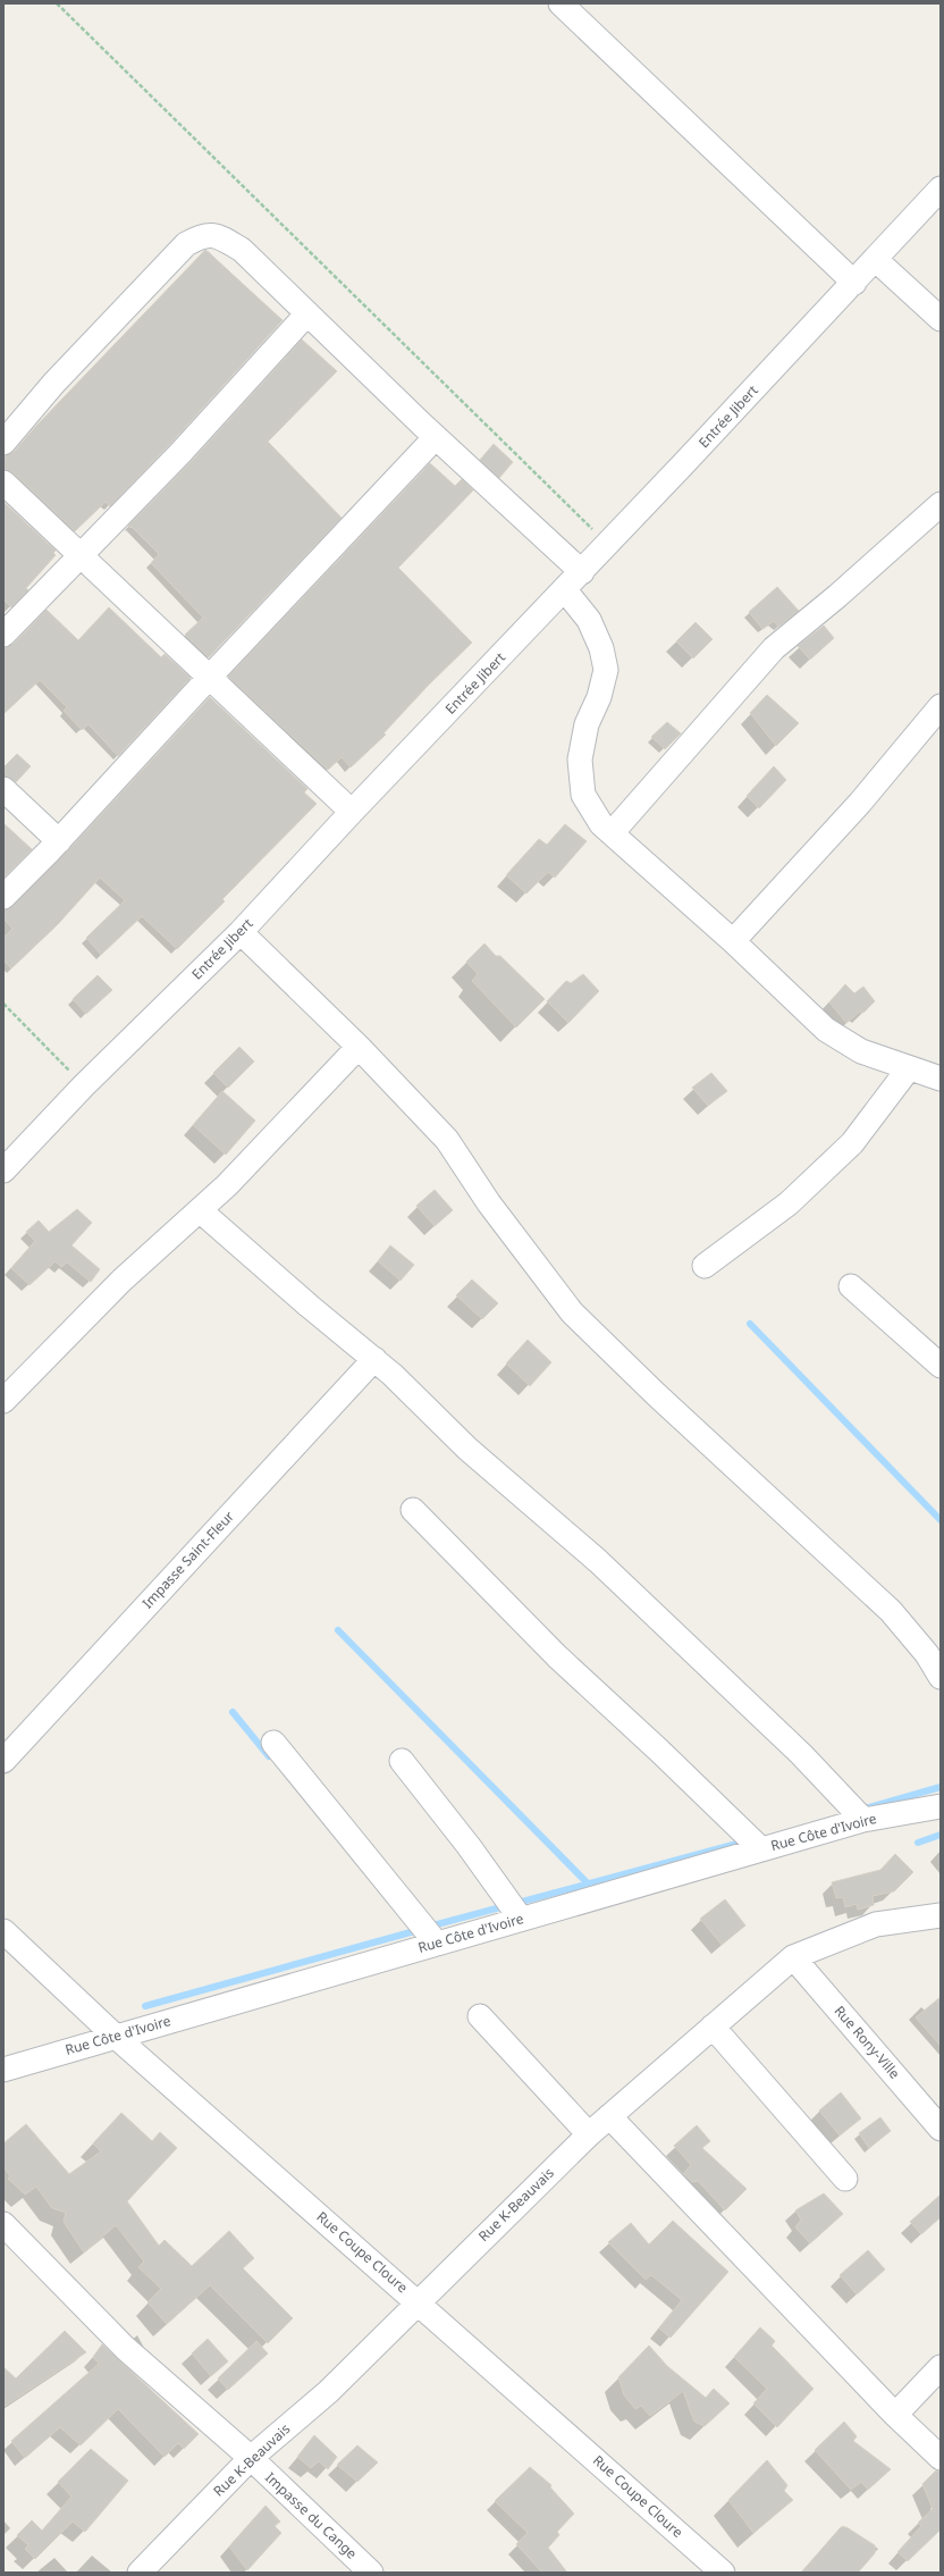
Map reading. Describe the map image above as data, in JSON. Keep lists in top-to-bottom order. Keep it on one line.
{"streets":{"street":["Entrée Jibert","Impasse Saint-Fleur","Rue Côte d'Ivoire","Rue Rony-Ville","Rue K-Beauvais","Rue Coupe Cloure","Impasse du Cange"]},"crossings":[["Rue Côte d'Ivoire","Rue Coupe Cloure"],["Rue Rony-Ville","Rue K-Beauvais"],["Rue K-Beauvais","Rue Coupe Cloure"],["Rue K-Beauvais","Impasse du Cange"]]}
